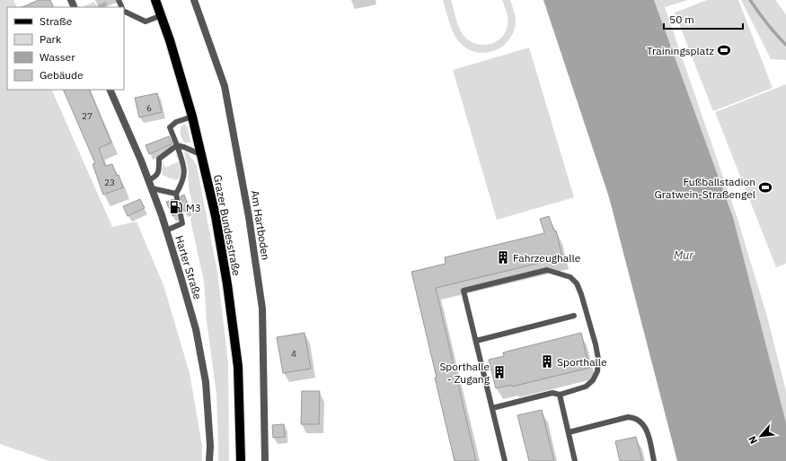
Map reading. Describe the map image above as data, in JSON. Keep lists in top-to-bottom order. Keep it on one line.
{"streets":{"main road":["Grazer Bundesstraße"],"street":["Am Hartboden","Harter Straße"]},"water":["Mur"],"places":{"sports":["Trainingsplatz","Fußballstadion Gratwein-Straßengel"],"fuel station":["M3"],"building":["Fahrzeughalle","Sporthalle","Sporthalle - Zugang"]},"house_numbers":["6","27","23","4"],"legend":["Straße","Park","Wasser","Gebäude"],"scale_bar":"50 m","north":"bottom left"}
